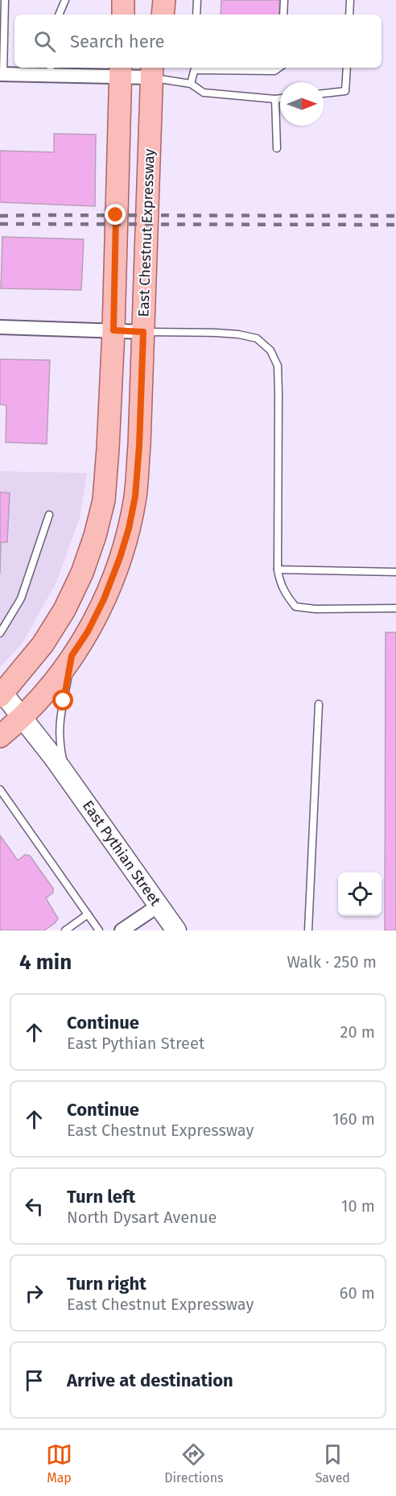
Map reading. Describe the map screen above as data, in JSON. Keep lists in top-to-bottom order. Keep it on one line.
{"streets":{"main road":["East Chestnut Expressway"],"street":["East Pythian Street"]},"crossings":[["East Chestnut Expressway","East Pythian Street"]],"north":"right","page":{"search":"Search here","heading":["4 min","Walk · 250 m"],"list":[["Continue","East Pythian Street","20 m"],["Continue","East Chestnut Expressway","160 m"],["Turn left","North Dysart Avenue","10 m"],["Turn right","East Chestnut Expressway","60 m"],"Arrive at destination"],"nav":["Map","Directions","Saved"]}}
